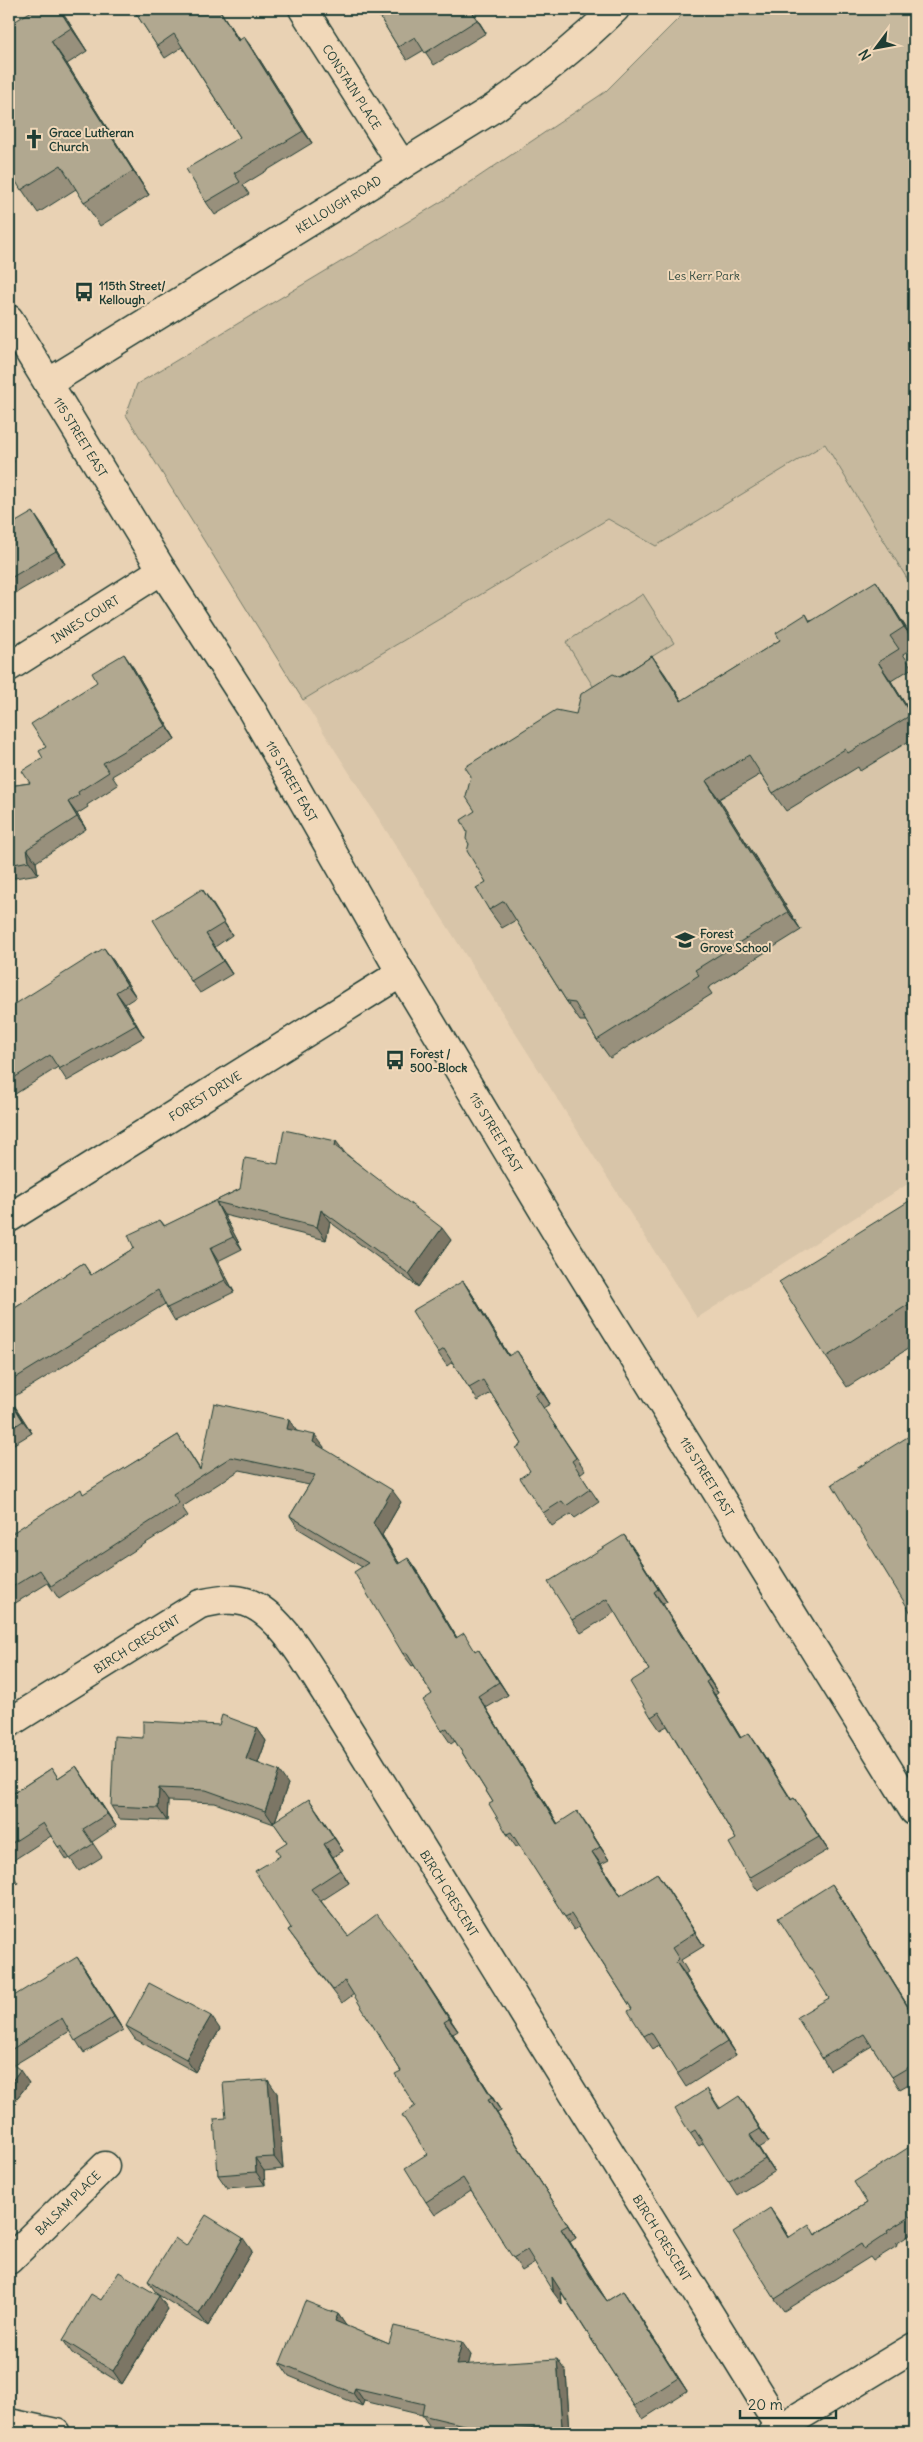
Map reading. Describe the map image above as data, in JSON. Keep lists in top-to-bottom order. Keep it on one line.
{"streets":{"street":["CONSTAIN PLACE","KELLOUGH ROAD","115 STREET EAST","INNES COURT","FOREST DRIVE","BIRCH CRESCENT","BALSAM PLACE"]},"crossings":[["CONSTAIN PLACE","KELLOUGH ROAD"],["KELLOUGH ROAD","115 STREET EAST"],["115 STREET EAST","INNES COURT"],["115 STREET EAST","FOREST DRIVE"]],"parks":["Les Kerr Park"],"places":{"church":["Grace Lutheran Church"],"bus stop":["115th Street/ Kellough","Forest / 500-Block"],"school or university":["Forest Grove School"]},"scale_bar":"20 m","north":"bottom left"}
